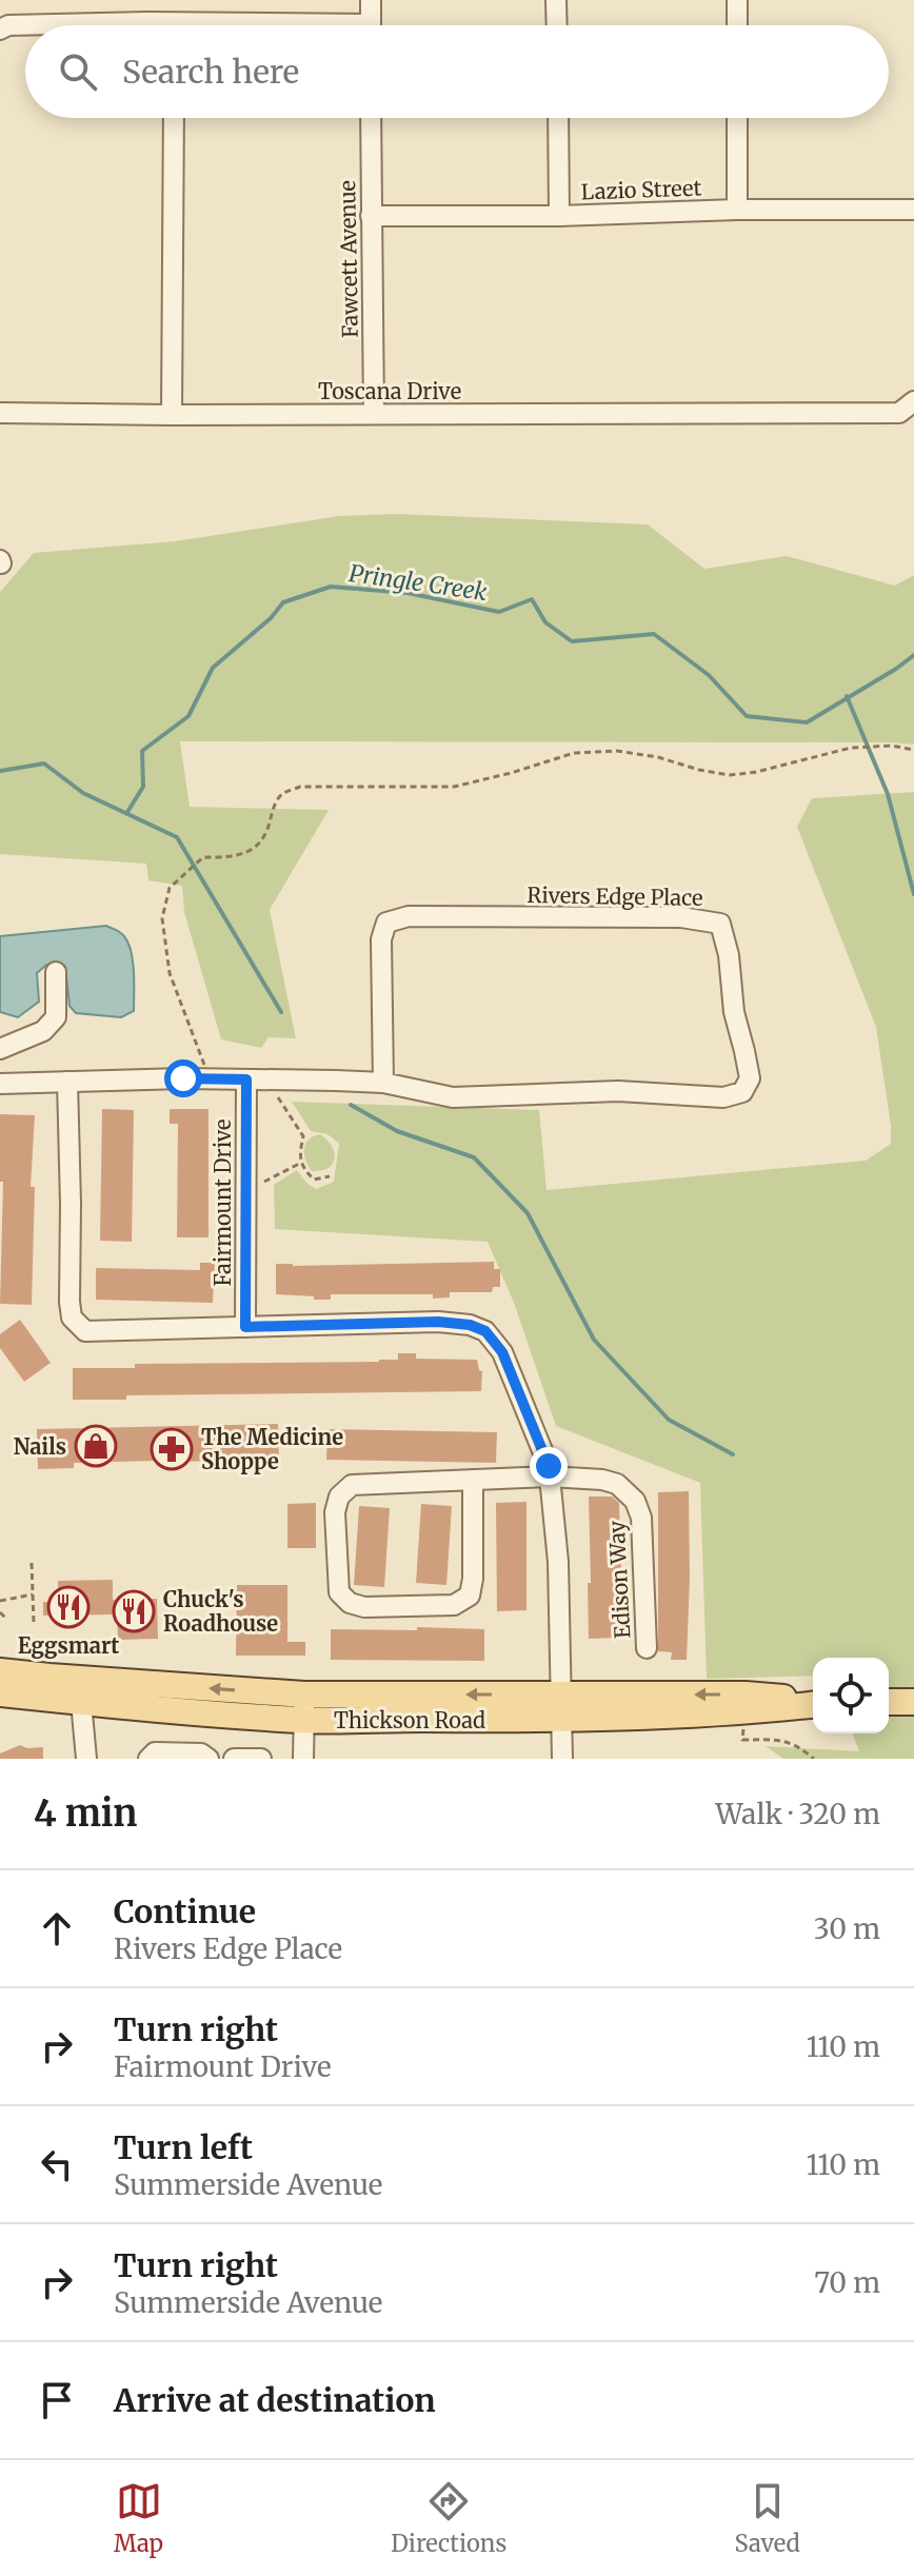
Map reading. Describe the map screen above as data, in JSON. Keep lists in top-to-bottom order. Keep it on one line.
{"streets":{"main road":["Thickson Road"],"street":["Lazio Street","Fawcett Avenue","Toscana Drive","Rivers Edge Place","Fairmount Drive","Edison Way"]},"crossings":[["Lazio Street","Fawcett Avenue"],["Fawcett Avenue","Toscana Drive"],["Rivers Edge Place","Fairmount Drive"]],"water":["Pringle Creek"],"places":{"shop":["Nails"],"pharmacy":["The Medicine Shoppe"],"restaurant":["Eggsmart","Chuck's Roadhouse"]},"page":{"search":"Search here","heading":["4 min","Walk · 320 m"],"list":[["Continue","Rivers Edge Place","30 m"],["Turn right","Fairmount Drive","110 m"],["Turn left","Summerside Avenue","110 m"],["Turn right","Summerside Avenue","70 m"],"Arrive at destination"],"nav":["Map","Directions","Saved"]}}
